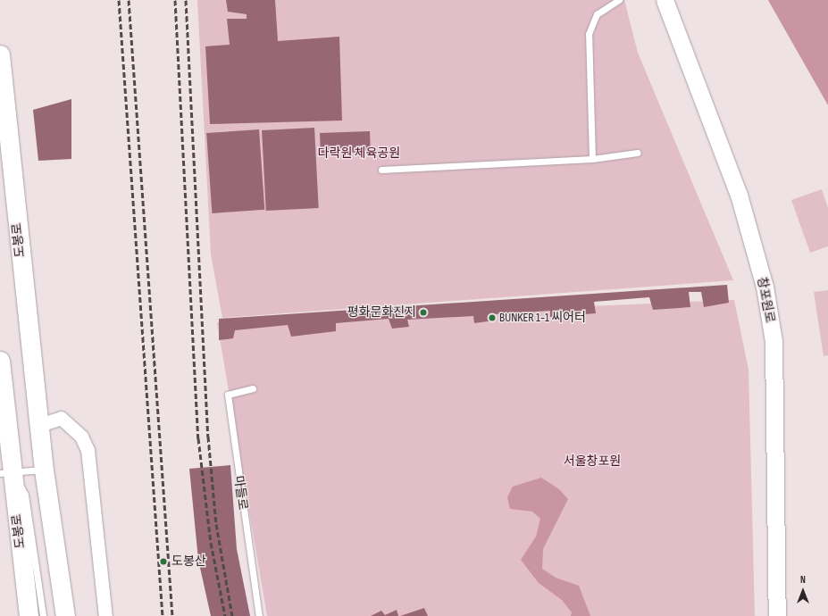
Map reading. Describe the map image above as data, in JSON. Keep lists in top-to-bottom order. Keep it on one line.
{"streets":{"main road":["도봉로"],"street":["창포원로"],"lane":["마들로"]},"parks":["다락원 체육공원","서울창포원"],"places":["평화문화진지","BUNKER 1-1 씨어터","도봉산"],"north":"top"}
